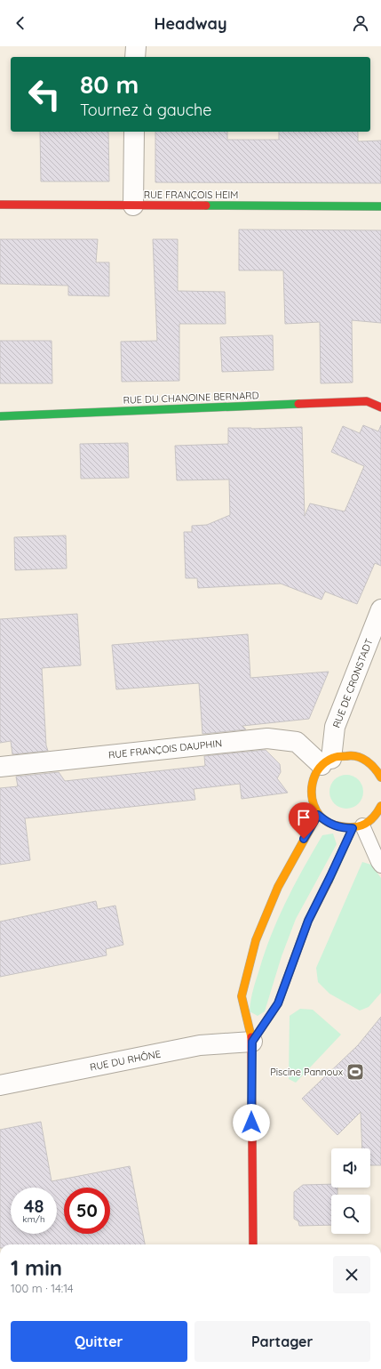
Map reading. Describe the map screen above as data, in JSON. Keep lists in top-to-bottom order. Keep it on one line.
{"streets":{"main road":["RUE FRANÇOIS HEIM","RUE DU CHANOINE BERNARD"],"street":["RUE DE CRONSTADT","RUE FRANÇOIS DAUPHIN","RUE DU RHÔNE"]},"crossings":[["RUE DE CRONSTADT","RUE FRANÇOIS DAUPHIN"]],"places":{"sports":["Piscine Pannoux"]},"page":{"header":"Headway","turn":["80 m","Tournez à gauche"],"speed":"48 km/h","limit":"50","heading":["1 min","100 m · 14:14"],"buttons":["Quitter","Partager"]}}
